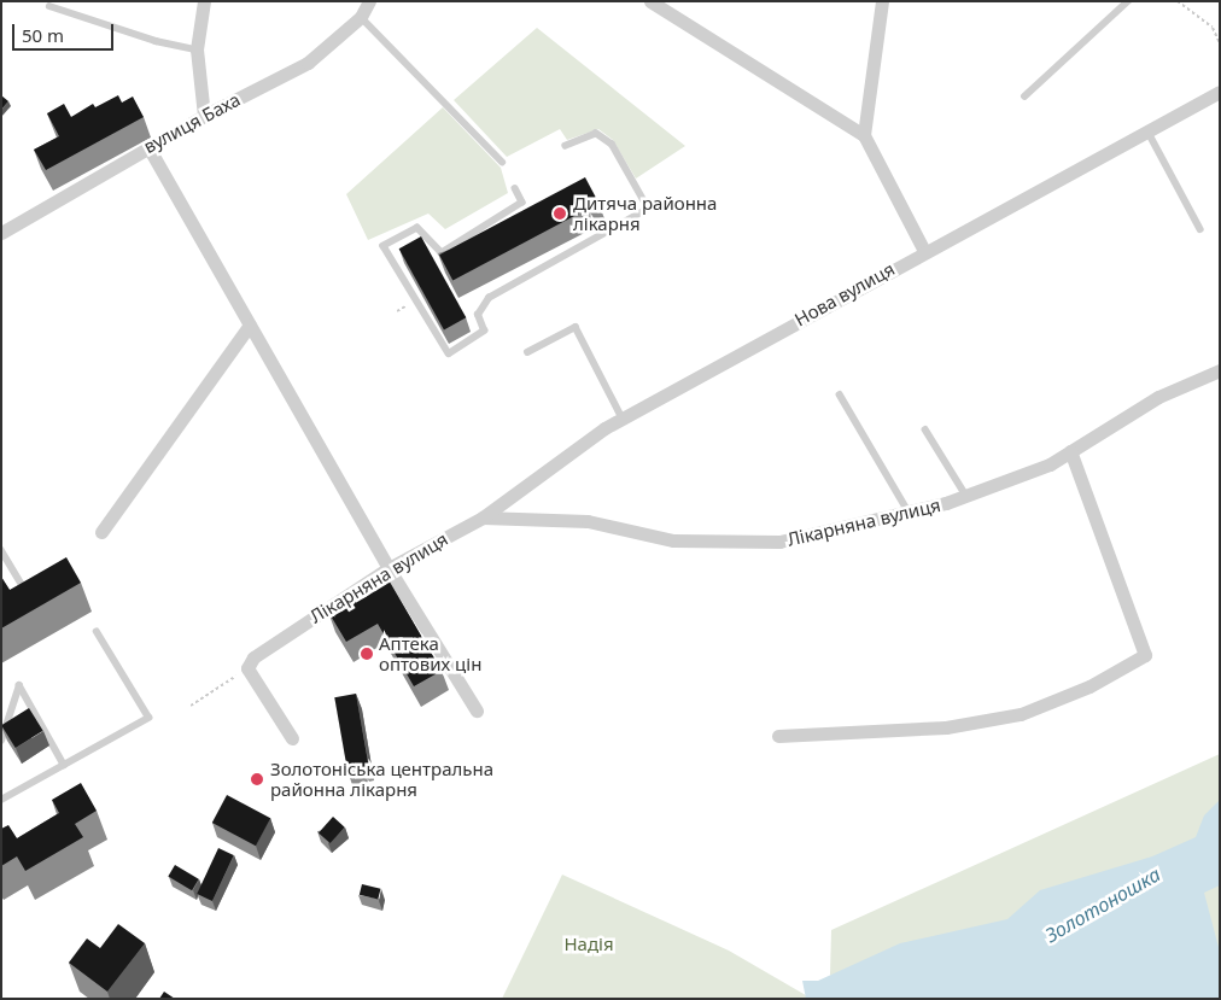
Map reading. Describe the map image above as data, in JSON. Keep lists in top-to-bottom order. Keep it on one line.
{"streets":{"street":["вулиця Баха","Нова вулиця","Лікарняна вулиця"]},"crossings":[["Нова вулиця","Лікарняна вулиця"]],"water":["Золотоношка"],"parks":["Надія"],"places":["Дитяча районна лікарня","Аптека оптових цін","Золотоніська центральна районна лікарня"],"scale_bar":"50 m"}
